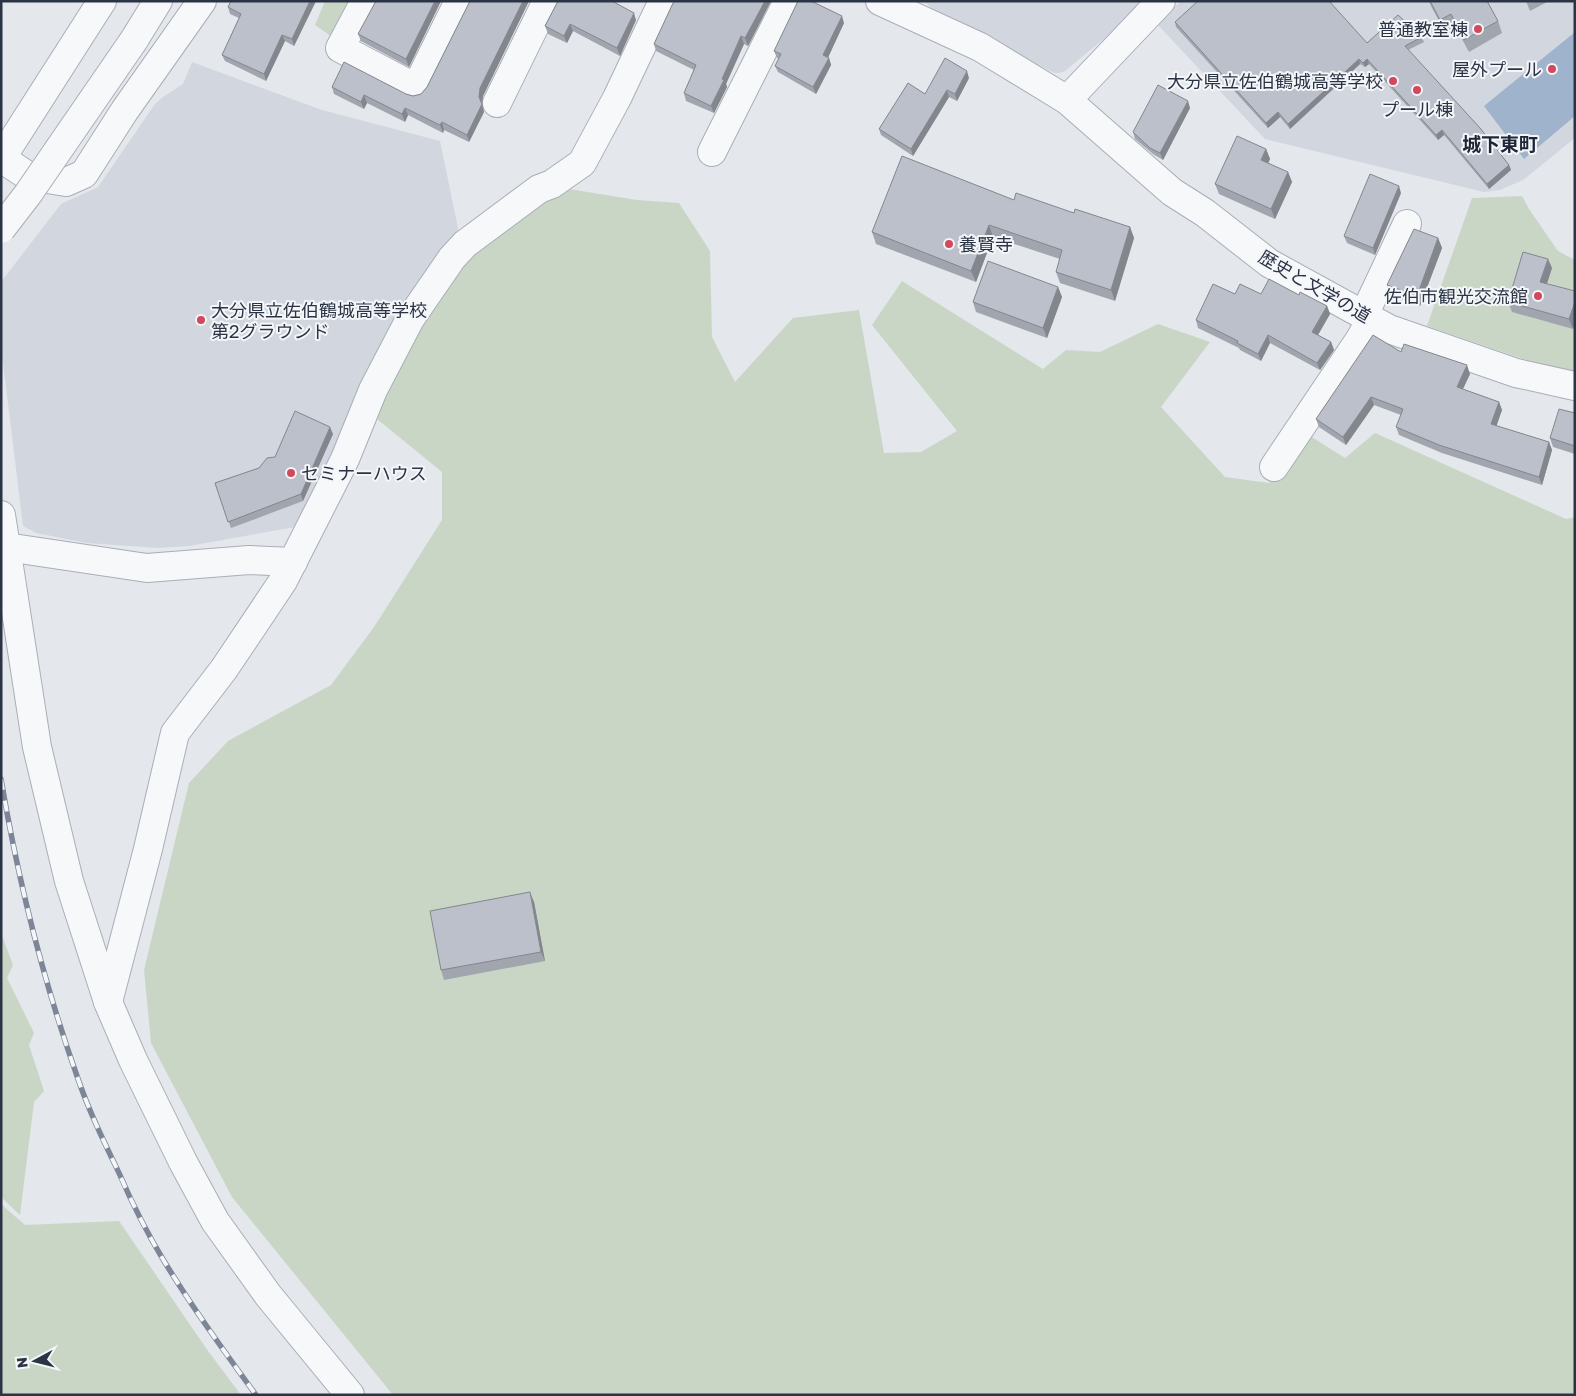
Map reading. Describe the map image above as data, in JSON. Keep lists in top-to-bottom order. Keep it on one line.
{"streets":{"street":["歴史と文学の道"]},"districts":["城下東町"],"places":["普通教室棟","屋外プール","大分県立佐伯鶴城高等学校","プール棟","養賢寺","佐伯市観光交流館","大分県立佐伯鶴城高等学校 第2グラウンド","セミナーハウス"],"north":"left"}
